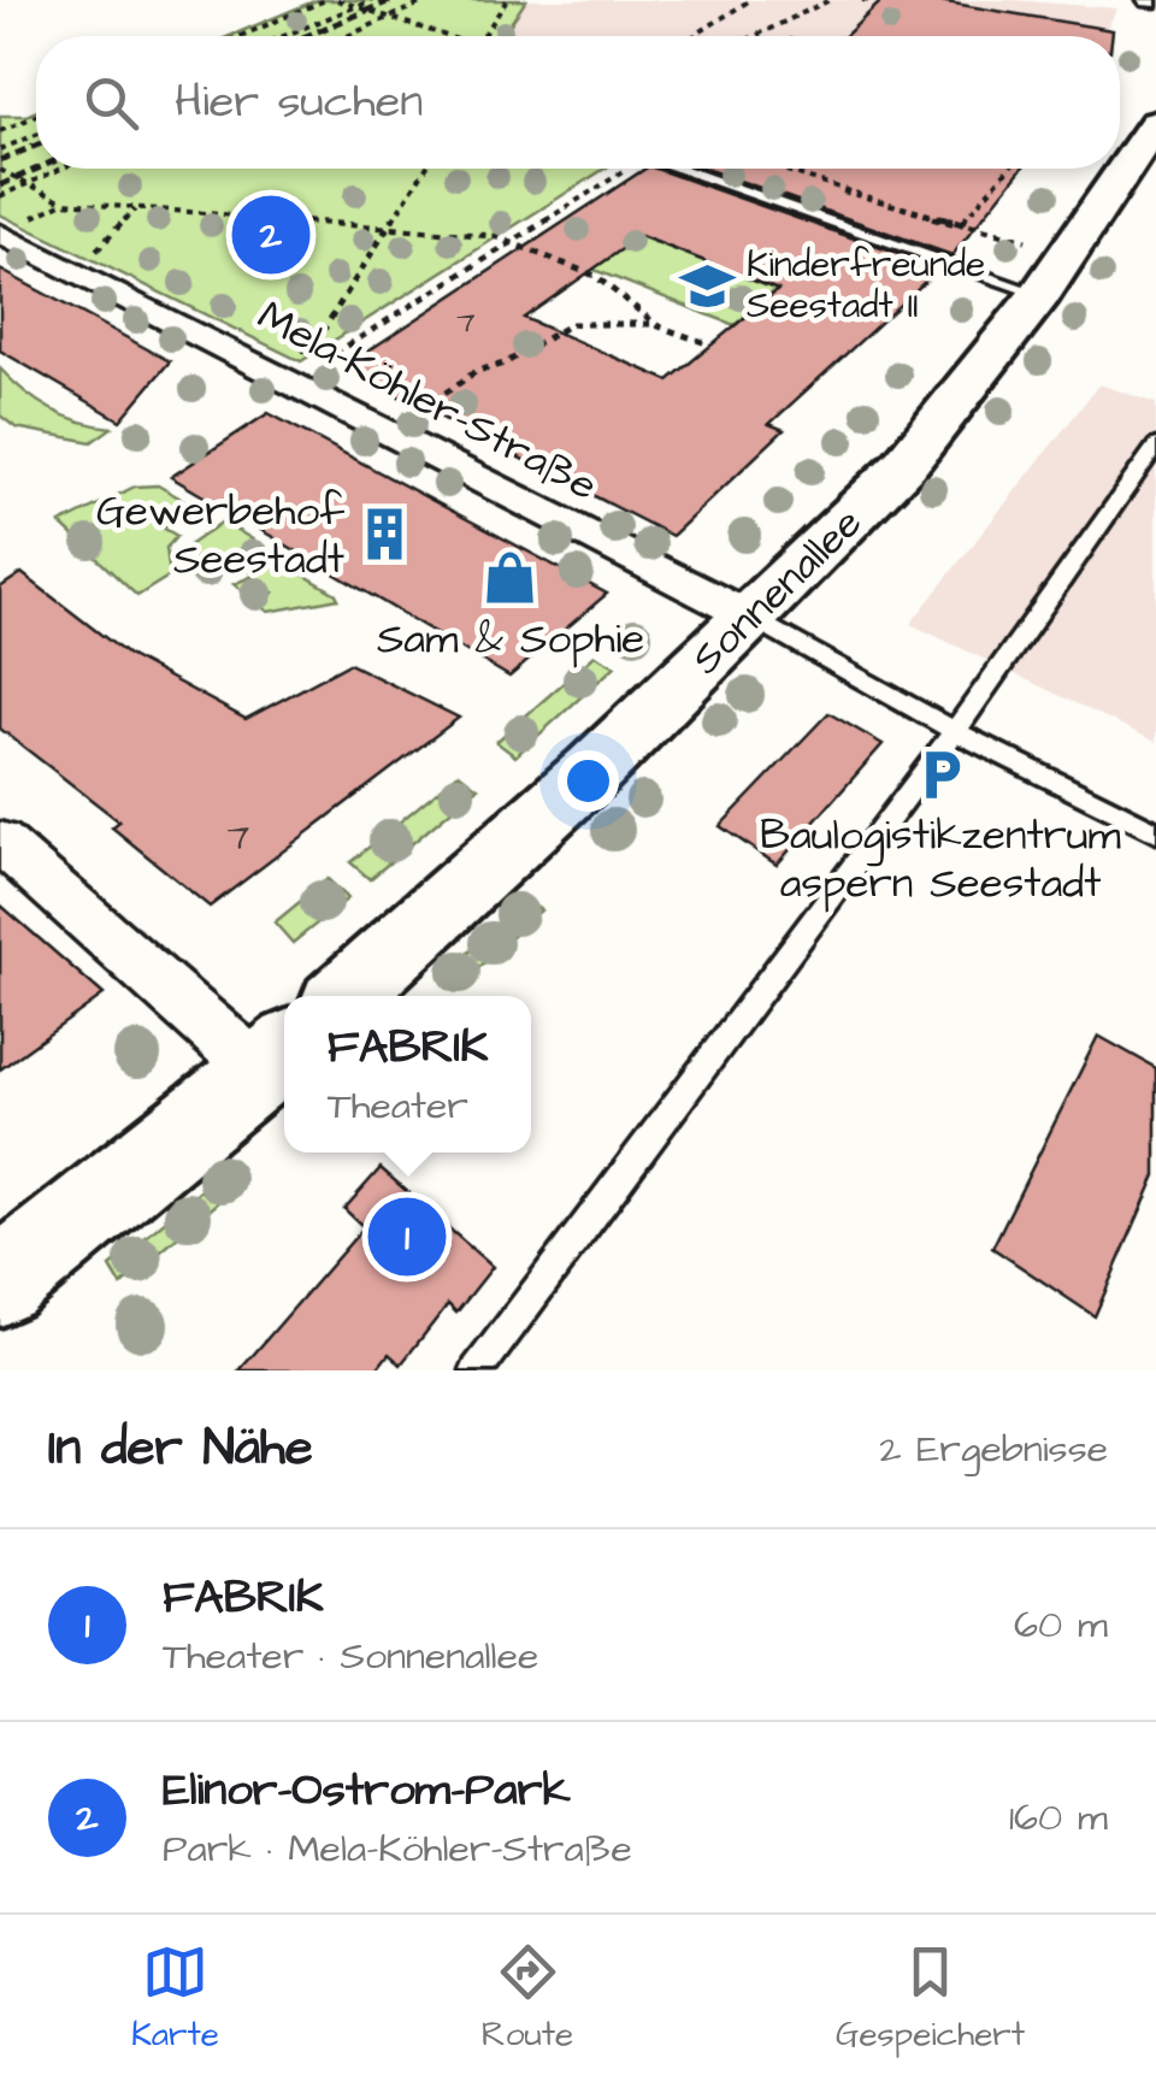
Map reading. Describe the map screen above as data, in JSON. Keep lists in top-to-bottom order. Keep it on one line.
{"streets":{"street":["Mela-Köhler-Straße","Sonnenallee"]},"crossings":[["Mela-Köhler-Straße","Sonnenallee"]],"places":{"school or university":["Kinderfreunde Seestadt II"],"building":["Gewerbehof Seestadt"],"shop":["Sam & Sophie"],"parking":["Baulogistikzentrum aspern Seestadt"]},"house_numbers":["7","7"],"page":{"search":"Hier suchen","pins":["2","1"],"popup":["FABRIK","Theater"],"heading":["In der Nähe","2 Ergebnisse"],"list":[{"mark":"1","name":"FABRIK","note":"Theater · Sonnenallee","value":"60 m"},{"mark":"2","name":"Elinor-Ostrom-Park","note":"Park · Mela-Köhler-Straße","value":"160 m"}],"nav":["Karte","Route","Gespeichert"]}}
